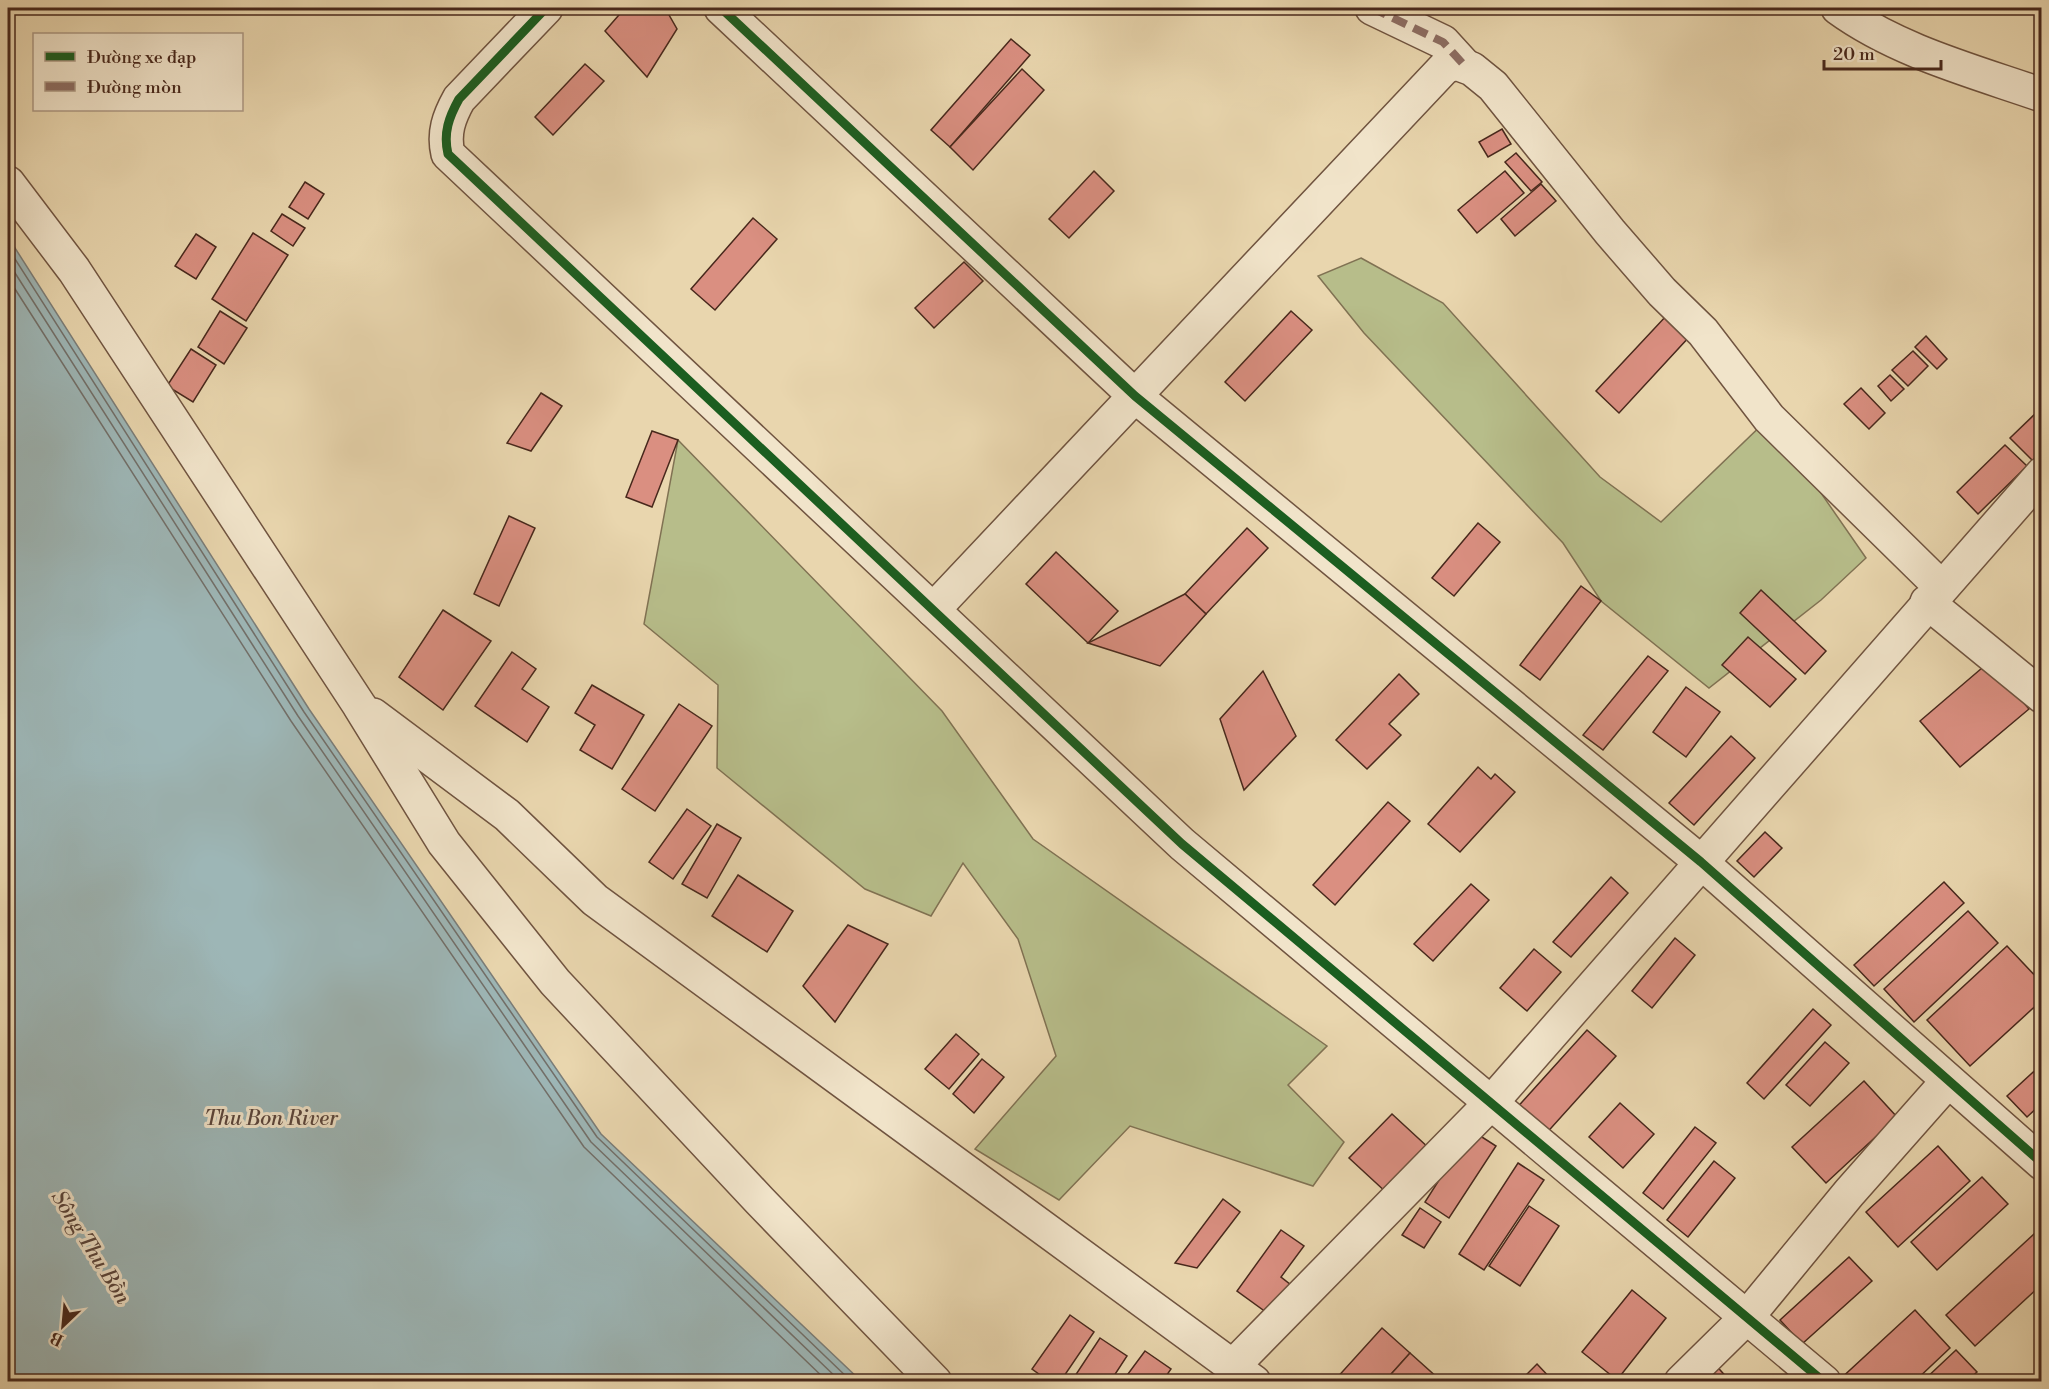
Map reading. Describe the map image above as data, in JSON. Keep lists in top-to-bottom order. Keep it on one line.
{"water":["Thu Bon River","Sông Thu Bồn"],"legend":["Đường xe đạp","Đường mòn"],"scale_bar":"20 m","north":"bottom left"}
